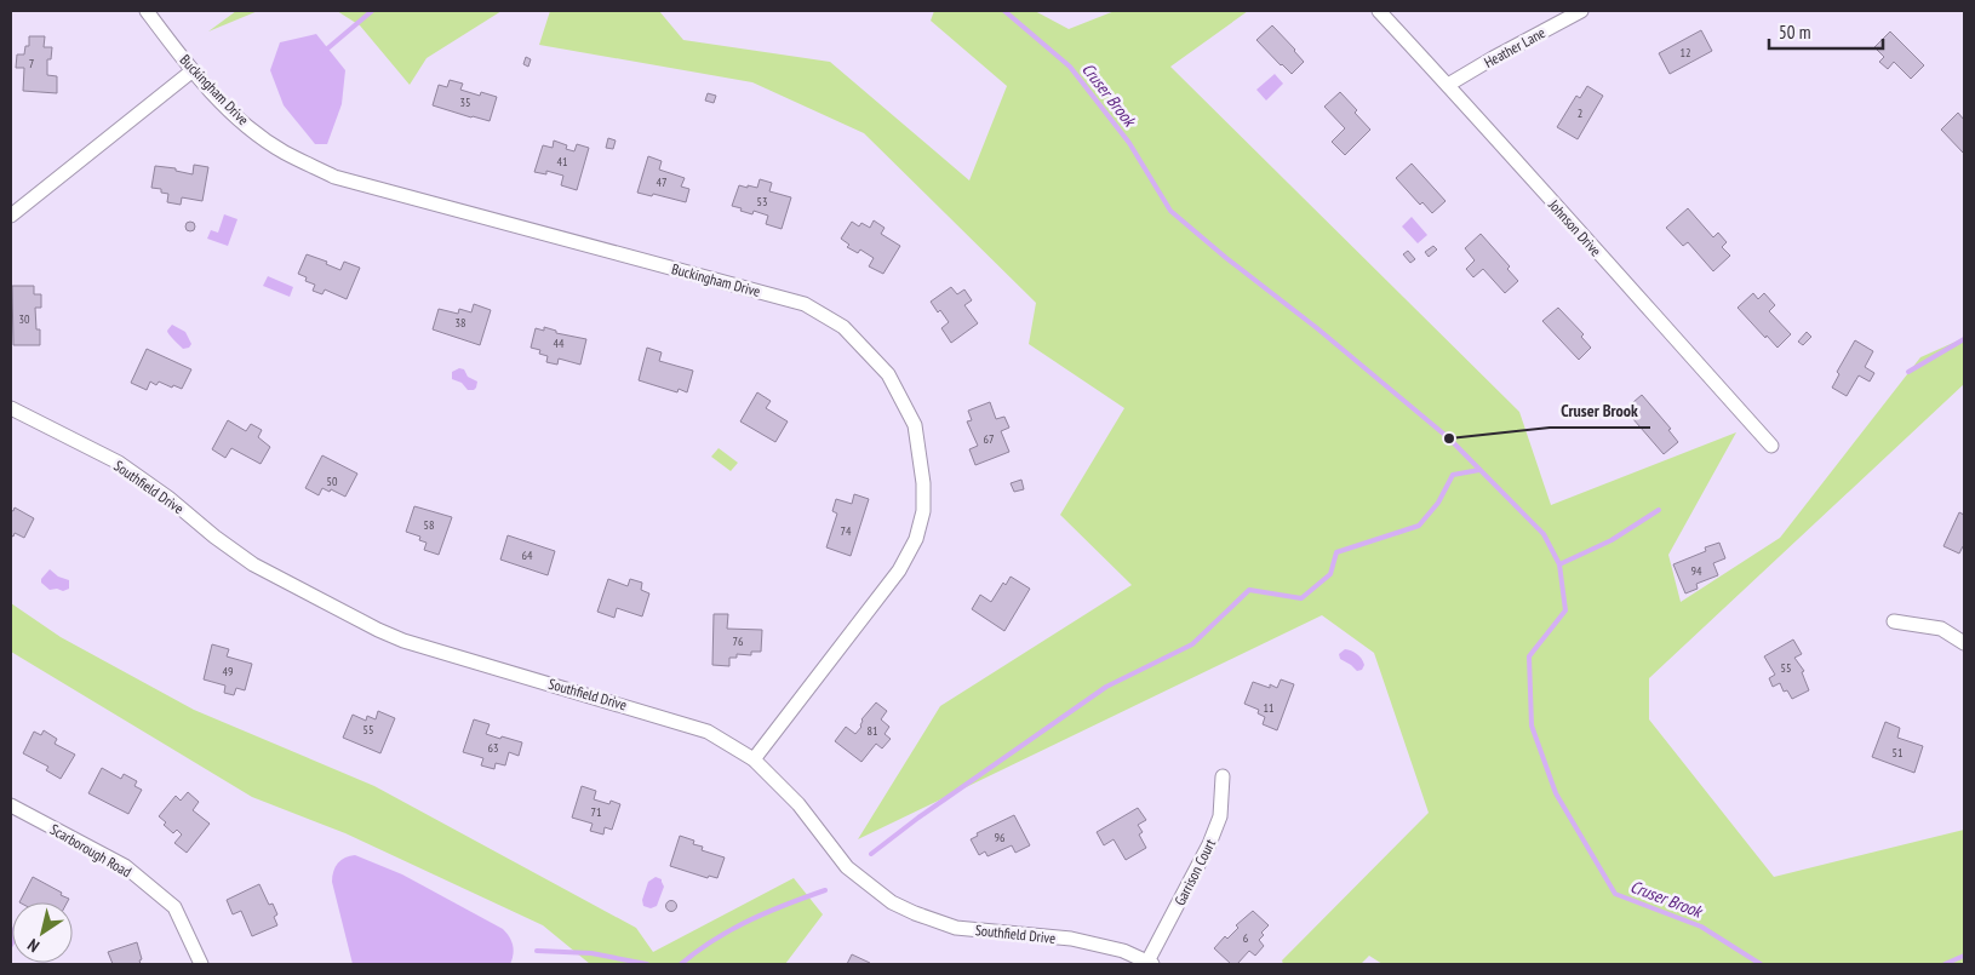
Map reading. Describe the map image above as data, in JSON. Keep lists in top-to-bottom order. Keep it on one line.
{"streets":{"street":["Heather Lane","Buckingham Drive","Johnson Drive","Southfield Drive","Scarborough Road","Garrison Court"]},"crossings":[["Heather Lane","Johnson Drive"],["Buckingham Drive","Southfield Drive"],["Southfield Drive","Garrison Court"]],"water":["Cruser Brook"],"places":["Cruser Brook"],"house_numbers":["12","7","35","2","41","47","53","30","38","44","67","50","58","74","64","94","76","55","49","11","55","81","63","51","71","96","6"],"scale_bar":"50 m","north":"bottom left"}
